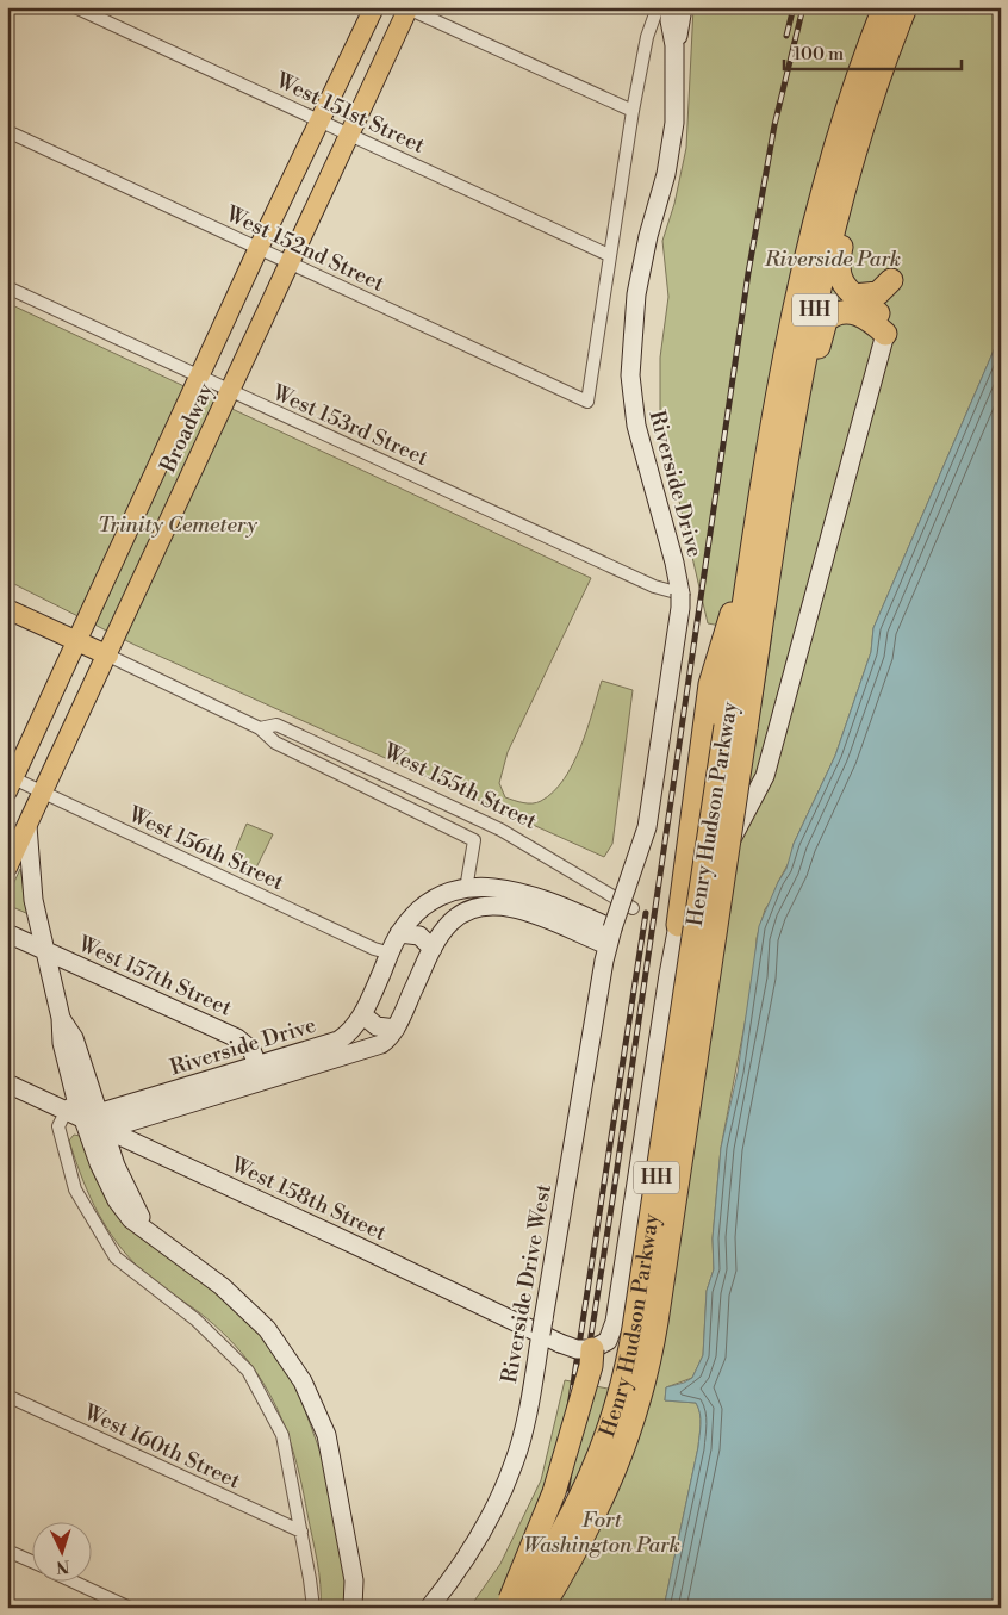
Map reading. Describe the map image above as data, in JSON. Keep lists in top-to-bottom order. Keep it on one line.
{"streets":{"highway":["HH","Henry Hudson Parkway"],"main road":["Broadway","Riverside Drive","West 155th Street","West 157th Street","West 158th Street","Riverside Drive West"],"street":["West 151st Street","West 152nd Street","West 153rd Street","West 156th Street","West 160th Street"]},"crossings":[["West 151st Street","West 152nd Street"],["West 151st Street","Broadway"],["West 152nd Street","Broadway"],["West 153rd Street","Broadway"],["West 153rd Street","Riverside Drive"],["Broadway","West 155th Street"],["Broadway","West 156th Street"],["Riverside Drive","West 155th Street"],["Riverside Drive","West 156th Street"],["Riverside Drive","West 157th Street"],["Riverside Drive","West 158th Street"],["Riverside Drive","Riverside Drive West"]],"parks":["Riverside Park","Trinity Cemetery","Fort Washington Park"],"scale_bar":"100 m","north":"bottom"}
